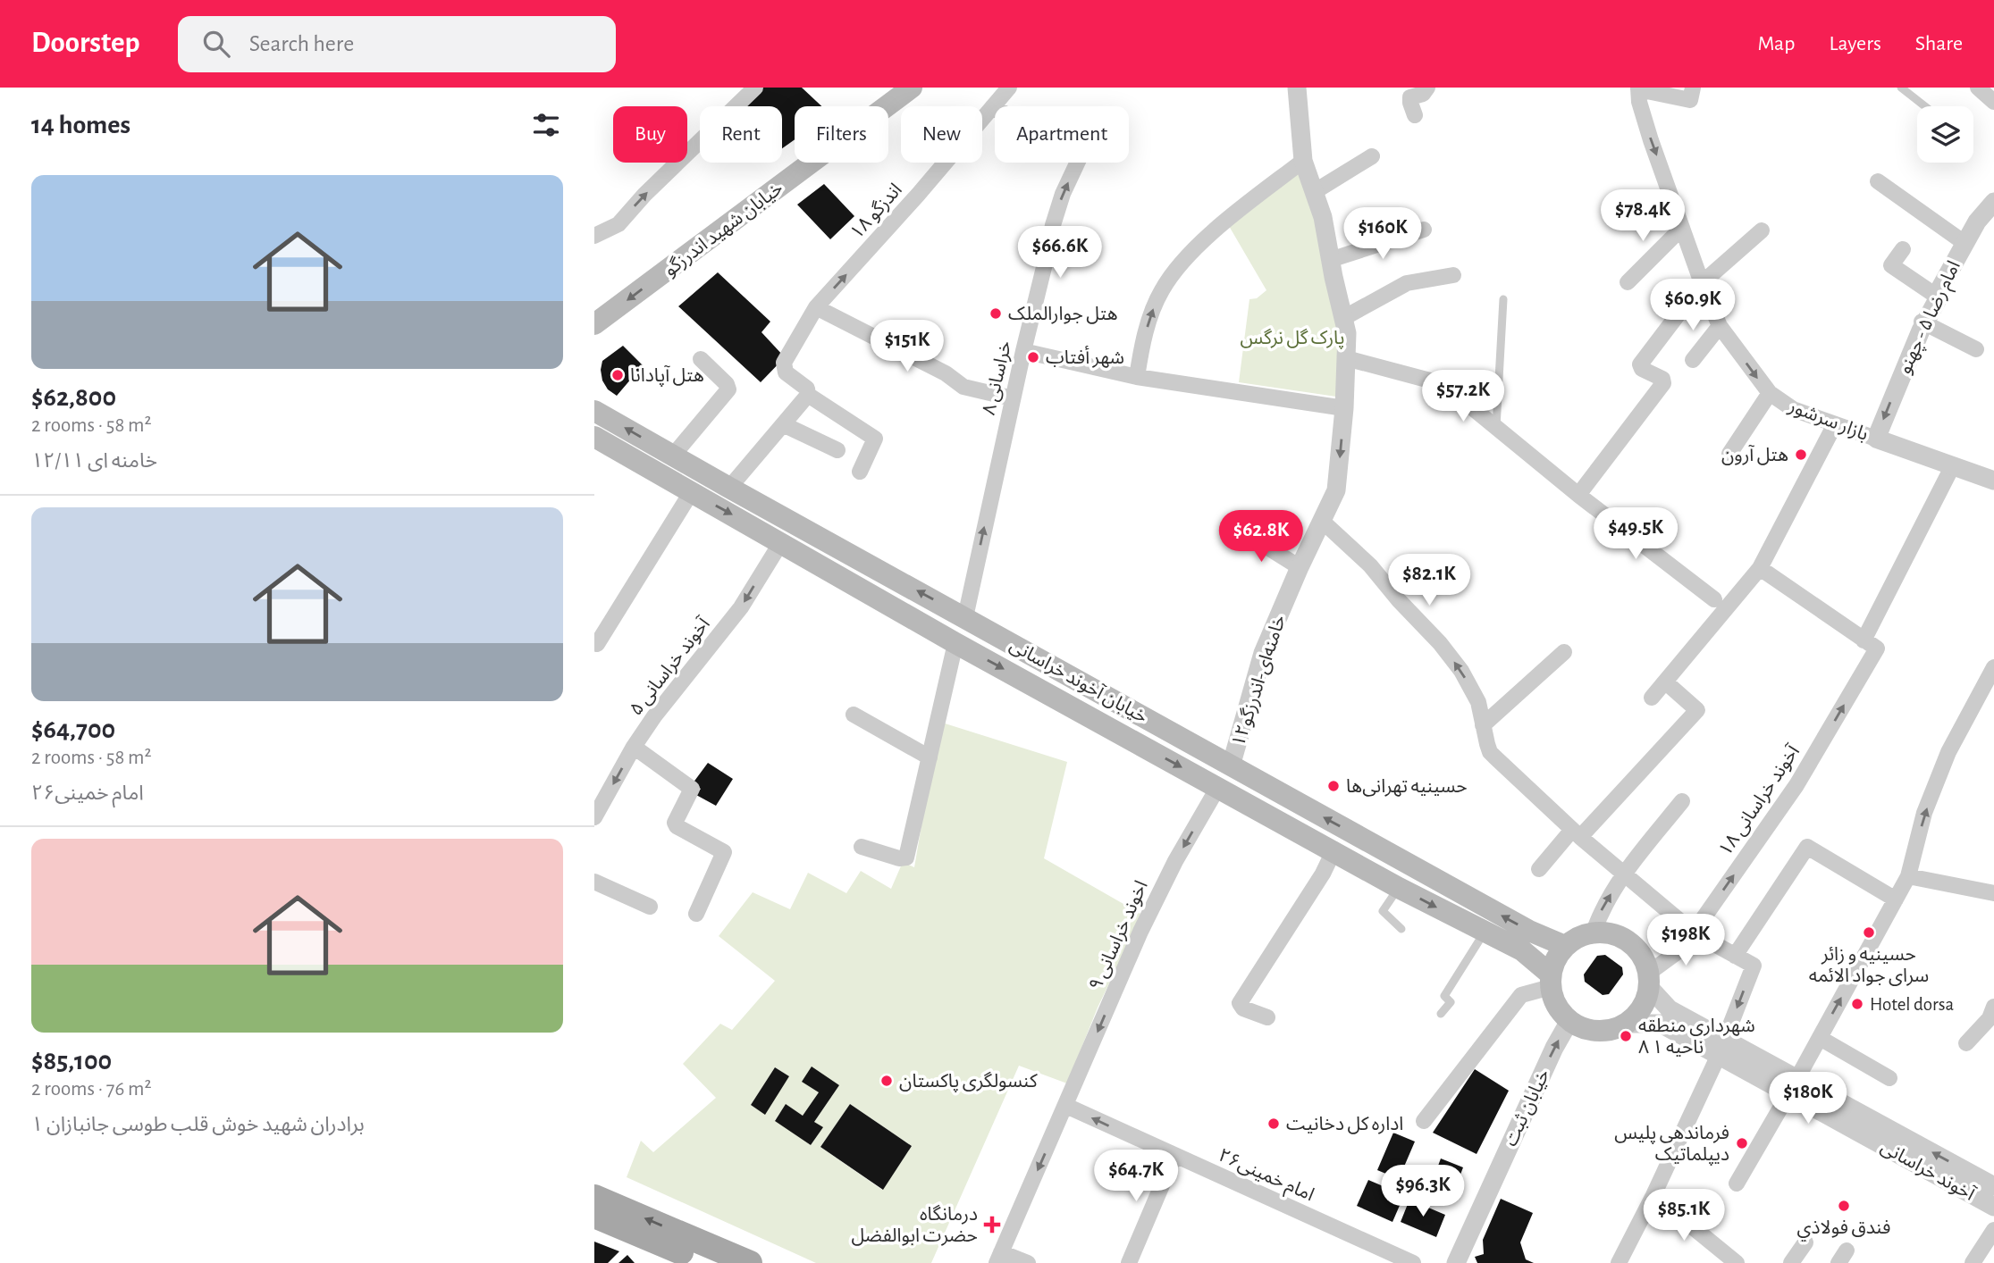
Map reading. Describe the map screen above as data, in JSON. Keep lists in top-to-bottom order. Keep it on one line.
{"streets":{"main road":["خیابان شهید اندرزگو","خیابان آخوند خراسانی"],"street":["اندزگو ۱۸","امام رضا ۵ - چهنو","خراسانی ۸","بازار سرشور","آخوند خراسانی ۵","خامنه‌ای-اندرزگو۱۲","آخوند خراسانی ۱۸","اخوند خراسانی ۹","خیابان ثبت","آخوند خراسانی","امام خمینی۲۶"]},"crossings":[["اندزگو ۱۸","خراسانی ۸"],["امام رضا ۵ - چهنو","بازار سرشور"],["خراسانی ۸","خیابان آخوند خراسانی"],["آخوند خراسانی ۵","خیابان آخوند خراسانی"],["خیابان آخوند خراسانی","خامنه‌ای-اندرزگو۱۲"],["خیابان آخوند خراسانی","آخوند خراسانی ۱۸"],["خیابان آخوند خراسانی","اخوند خراسانی ۹"],["خیابان آخوند خراسانی","خیابان ثبت"],["خیابان آخوند خراسانی","آخوند خراسانی"],["آخوند خراسانی ۱۸","خیابان ثبت"],["آخوند خراسانی ۱۸","آخوند خراسانی"],["اخوند خراسانی ۹","امام خمینی۲۶"],["خیابان ثبت","آخوند خراسانی"]],"one_way":["اندزگو ۱۸","خیابان شهید اندرزگو","امام رضا ۵ - چهنو","خراسانی ۸","بازار سرشور","اخوند خراسانی ۹"],"parks":["پارک گل نرگس"],"places":{"other":["هتل جوارالملک","شهر أفتاب","هتل آپادانا","هتل آرون","حسینیه تهرانی‌ها","حسینیه و زائر سرای جواد الائمه","Hotel dorsa","شهرداری منطقه ۸ ناحیه ۱","کنسولگری پاکستان","اداره کل دخانیت","فرماندهی پلیس دیپلماتیک","فندق فولاذي"],"health":["درمانگاه حضرت ابوالفضل"]},"page":{"header":"Doorstep","search":"Search here","nav":["Map","Layers","Share"],"heading":"14 homes","chip":["Buy","Rent","Filters","New","Apartment"],"list":[{"name":"$62,800","note":"2 rooms · 58 m² · خامنه ای ۱۲/۱۱"},{"name":"$64,700","note":"2 rooms · 58 m² · امام خمینی۲۶"},{"name":"$85,100","note":"2 rooms · 76 m² · برادران شهید خوش قلب طوسی جانبازان ۱"}],"price":["$78.4K","$160K","$66.6K","$60.9K","$151K","$57.2K","$49.5K","$62.8K","$82.1K","$198K","$180K","$64.7K","$96.3K","$85.1K"]}}
